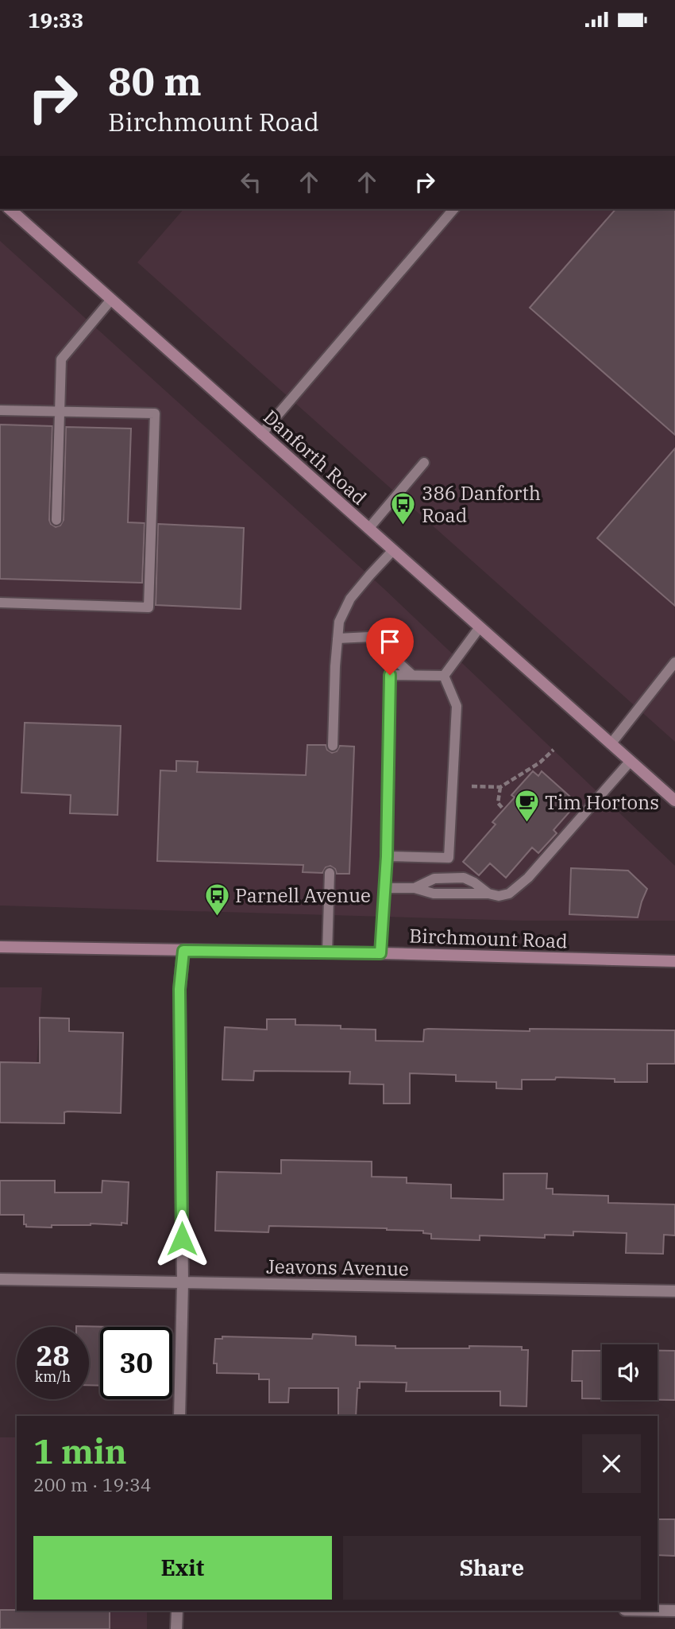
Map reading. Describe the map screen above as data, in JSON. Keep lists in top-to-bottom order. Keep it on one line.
{"streets":{"main road":["Danforth Road","Birchmount Road"],"street":["Jeavons Avenue"]},"places":{"bus stop":["386 Danforth Road","Parnell Avenue"],"cafe":["Tim Hortons"]},"page":{"status":"19:33","turn":["80 m","Birchmount Road"],"speed":"28 km/h","limit":"30","heading":["1 min","200 m · 19:34"],"buttons":["Exit","Share"]}}
